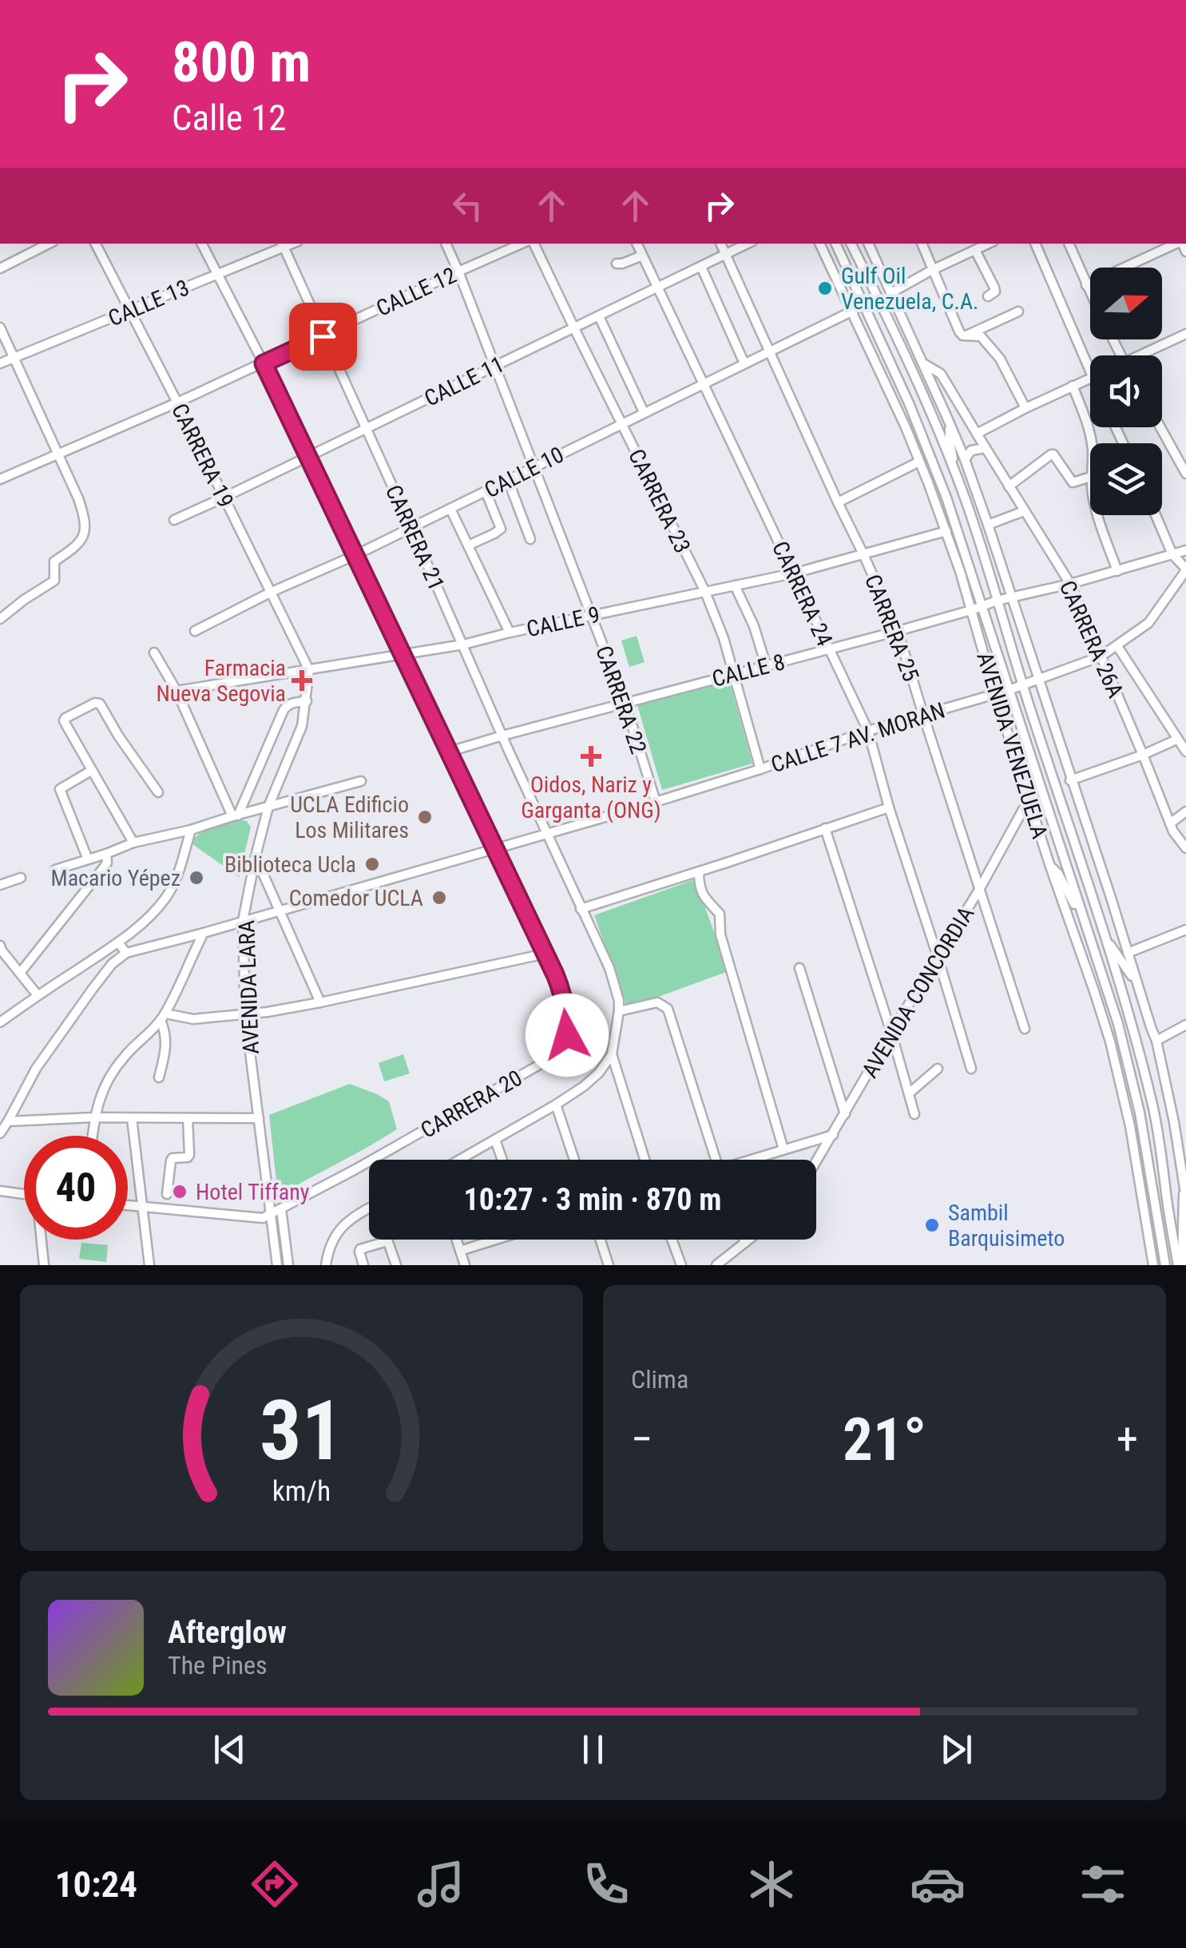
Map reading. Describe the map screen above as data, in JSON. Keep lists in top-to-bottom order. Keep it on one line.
{"streets":{"street":["CALLE 12","CALLE 13","CALLE 11","CARRERA 19","CALLE 10","CARRERA 23","CARRERA 21","CARRERA 24","CALLE 9","CARRERA 25","CARRERA 26A","CALLE 8","CARRERA 22","CALLE 7 AV. MORAN","AVENIDA VENEZUELA","AVENIDA LARA","AVENIDA CONCORDIA","CARRERA 20"]},"crossings":[["CALLE 12","CARRERA 19"],["CALLE 12","CARRERA 21"],["CALLE 12","CARRERA 22"],["CALLE 12","CARRERA 20"],["CALLE 13","CARRERA 19"],["CALLE 13","CARRERA 21"],["CALLE 13","CARRERA 20"],["CALLE 11","CARRERA 19"],["CALLE 11","CARRERA 23"],["CALLE 11","CARRERA 21"],["CALLE 11","CARRERA 24"],["CALLE 11","CARRERA 25"],["CALLE 11","CARRERA 22"],["CALLE 11","CARRERA 20"],["CARRERA 19","CALLE 10"],["CARRERA 19","CALLE 9"],["CARRERA 19","AVENIDA LARA"],["CALLE 10","CARRERA 23"],["CALLE 10","CARRERA 21"],["CALLE 10","CARRERA 24"],["CALLE 10","CARRERA 25"],["CALLE 10","CARRERA 22"],["CALLE 10","AVENIDA VENEZUELA"],["CALLE 10","CARRERA 20"],["CARRERA 23","CALLE 9"],["CARRERA 23","CALLE 8"],["CARRERA 23","CALLE 7 AV. MORAN"],["CARRERA 21","CALLE 9"],["CARRERA 21","CALLE 8"],["CARRERA 21","CALLE 7 AV. MORAN"],["CARRERA 24","CALLE 9"],["CARRERA 24","CALLE 8"],["CARRERA 24","CALLE 7 AV. MORAN"],["CARRERA 24","AVENIDA CONCORDIA"],["CALLE 9","CARRERA 25"],["CALLE 9","CARRERA 22"],["CALLE 9","AVENIDA VENEZUELA"],["CALLE 9","AVENIDA LARA"],["CALLE 9","CARRERA 20"],["CARRERA 25","CALLE 8"],["CARRERA 25","CALLE 7 AV. MORAN"],["CARRERA 25","AVENIDA CONCORDIA"],["CARRERA 26A","CALLE 8"],["CARRERA 26A","CALLE 7 AV. MORAN"],["CARRERA 26A","AVENIDA VENEZUELA"],["CALLE 8","CARRERA 22"],["CALLE 8","AVENIDA VENEZUELA"],["CALLE 8","CARRERA 20"],["CARRERA 22","CALLE 7 AV. MORAN"],["CALLE 7 AV. MORAN","AVENIDA VENEZUELA"],["CALLE 7 AV. MORAN","AVENIDA LARA"],["CALLE 7 AV. MORAN","CARRERA 20"],["AVENIDA VENEZUELA","AVENIDA CONCORDIA"],["AVENIDA LARA","CARRERA 20"]],"places":{"other":["Gulf Oil Venezuela, C.A.","UCLA Edificio Los Militares","Biblioteca Ucla","Macario Yépez","Comedor UCLA","Hotel Tiffany","Sambil Barquisimeto"],"health":["Farmacia Nueva Segovia","Oidos, Nariz y Garganta (ONG)"]},"north":"right","page":{"turn":["800 m","Calle 12"],"limit":"40","trip":"10:27 · 3 min · 870 m","tile":"Clima","heat":["−","21°","+"],"song":["Afterglow","The Pines"],"tabs":"10:24","gauge":["31","km/h"]}}
